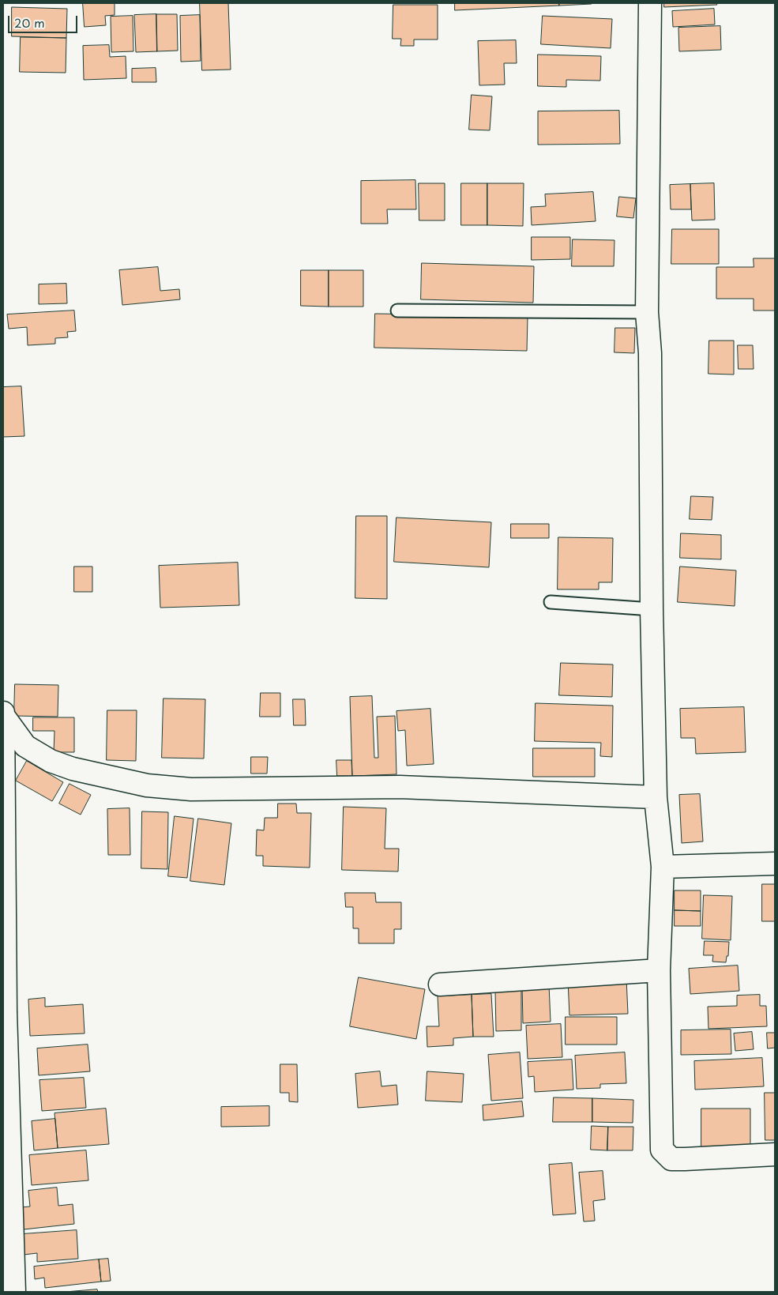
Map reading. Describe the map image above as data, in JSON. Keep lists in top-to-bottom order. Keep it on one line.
{"scale_bar":"20 m"}
